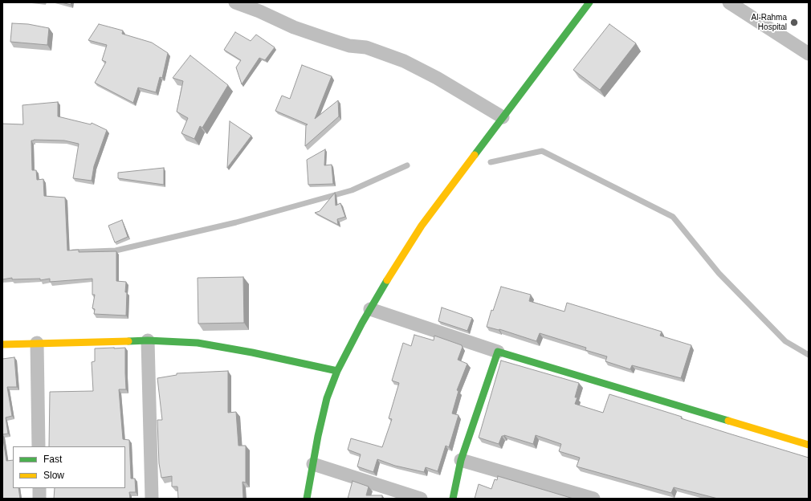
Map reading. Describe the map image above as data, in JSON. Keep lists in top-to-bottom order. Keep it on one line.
{"places":["Al-Rahma Hospital"],"legend":["Fast","Slow"]}
